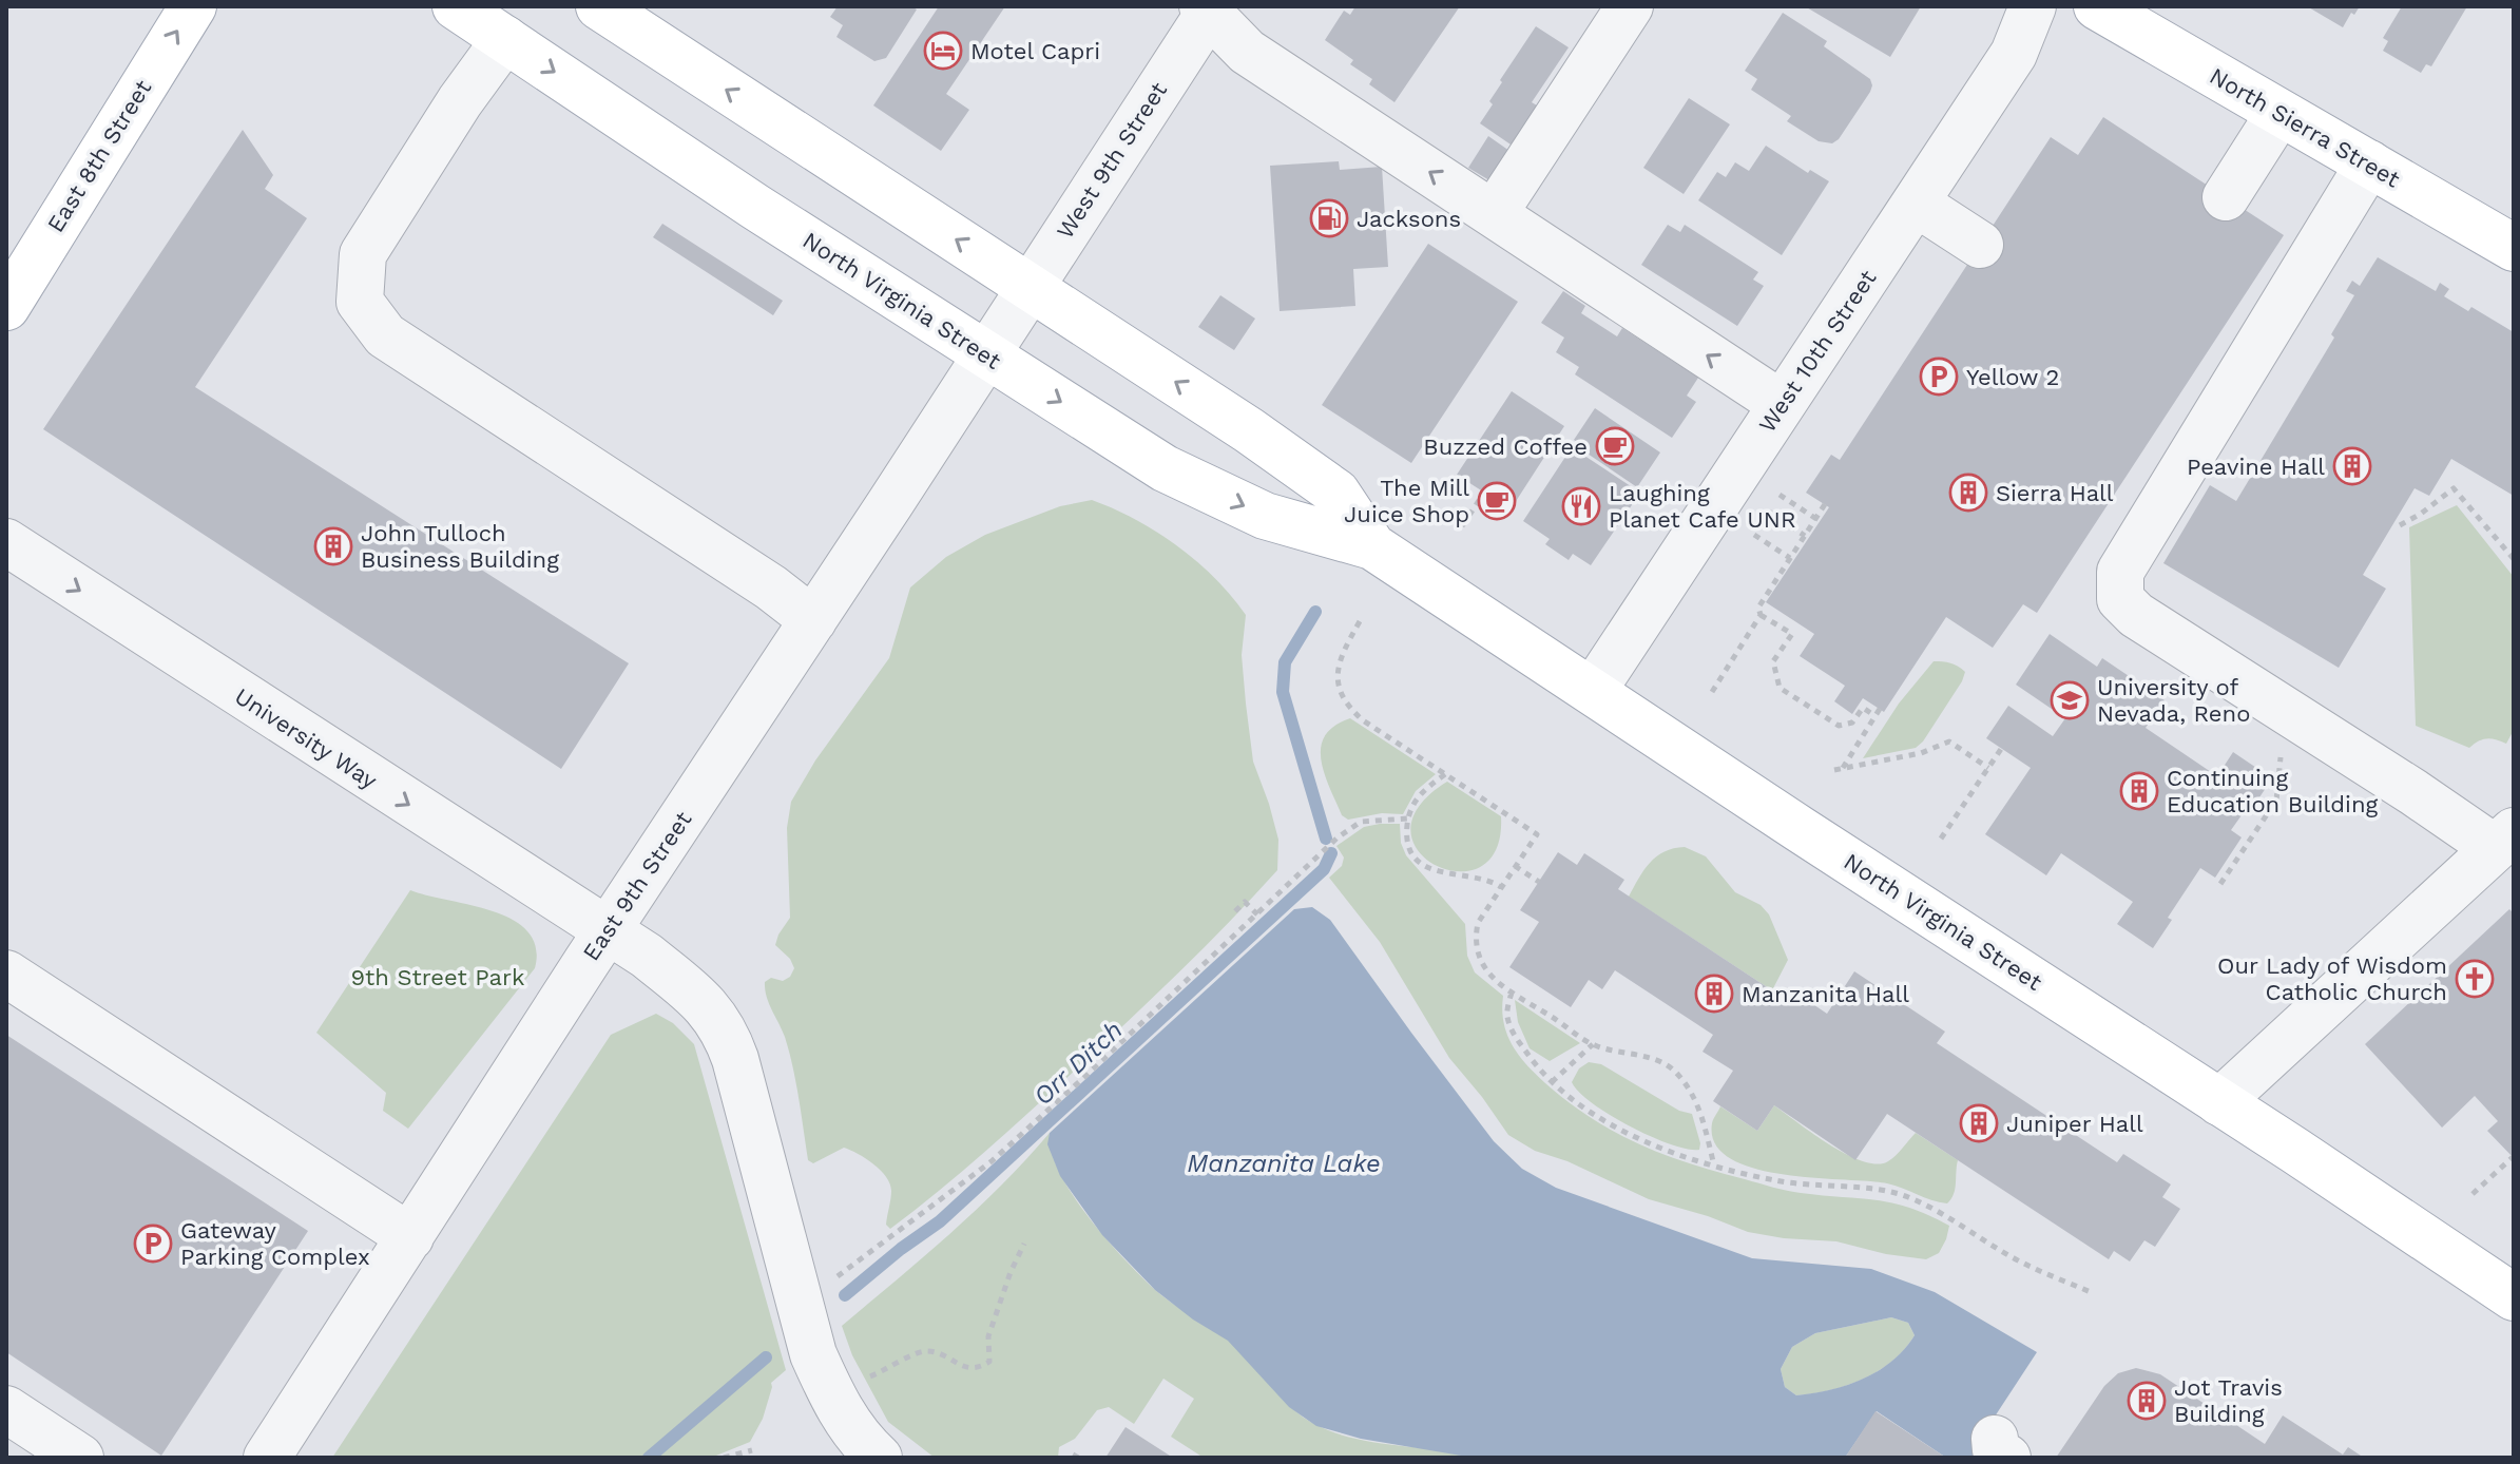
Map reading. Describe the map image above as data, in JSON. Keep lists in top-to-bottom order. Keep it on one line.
{"streets":{"main road":["North Sierra Street","East 8th Street","North Virginia Street"],"street":["West 9th Street","West 10th Street","University Way","East 9th Street"]},"crossings":[["West 9th Street","North Virginia Street"],["West 9th Street","East 9th Street"],["North Virginia Street","West 10th Street"],["North Virginia Street","East 9th Street"],["University Way","East 9th Street"]],"one_way":["East 8th Street"],"water":["Orr Ditch","Manzanita Lake"],"parks":["9th Street Park"],"places":{"hotel":["Motel Capri"],"fuel station":["Jacksons"],"parking":["Yellow 2","Gateway Parking Complex"],"cafe":["Buzzed Coffee","The Mill Juice Shop"],"building":["Peavine Hall","Sierra Hall","John Tulloch Business Building","Continuing Education Building","Manzanita Hall","Juniper Hall","Jot Travis Building"],"restaurant":["Laughing Planet Cafe UNR"],"school or university":["University of Nevada, Reno"],"church":["Our Lady of Wisdom Catholic Church"]}}
